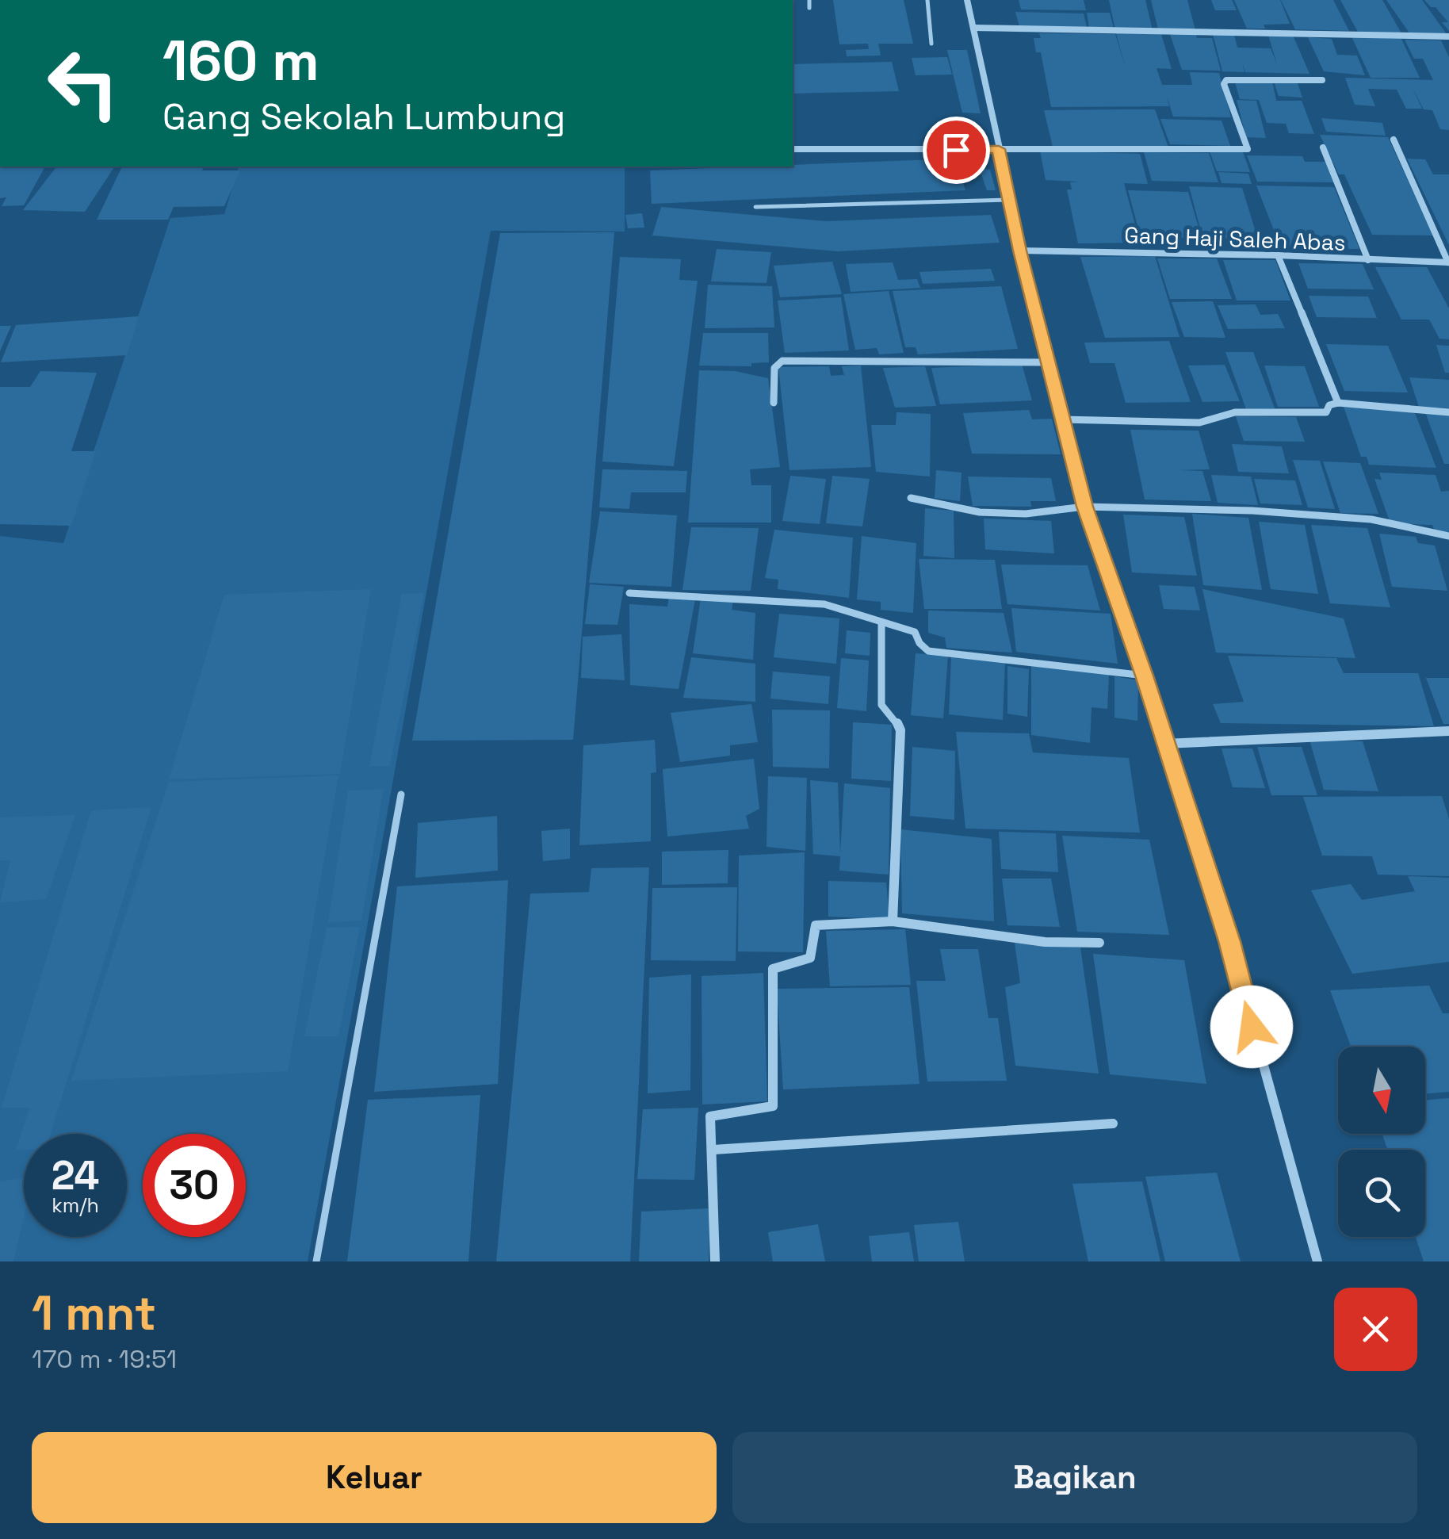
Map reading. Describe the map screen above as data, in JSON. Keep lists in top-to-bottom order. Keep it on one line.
{"streets":{"street":["Gang Haji Saleh Abas"]},"north":"bottom","page":{"turn":["160 m","Gang Sekolah Lumbung"],"speed":"24 km/h","limit":"30","heading":["1 mnt","170 m · 19:51"],"buttons":["Keluar","Bagikan"]}}
